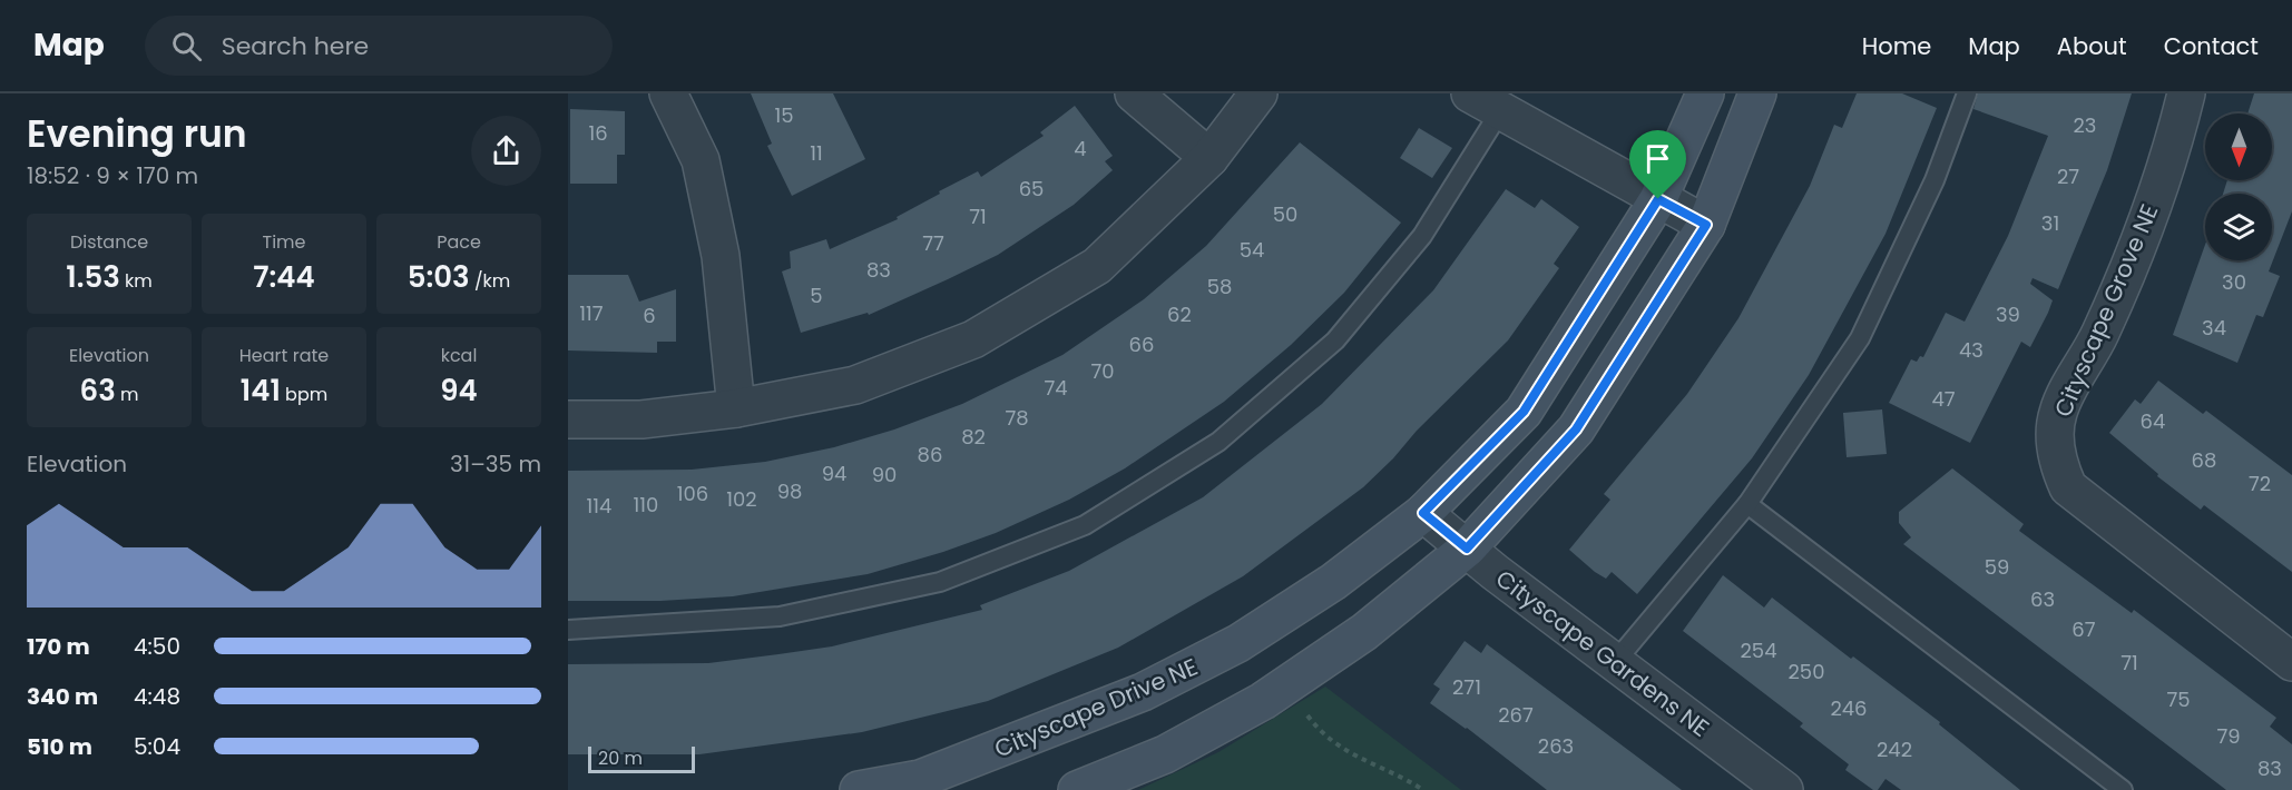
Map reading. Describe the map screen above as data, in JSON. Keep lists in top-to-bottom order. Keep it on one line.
{"streets":{"street":["Cityscape Grove NE","Cityscape Gardens NE","Cityscape Drive NE"]},"crossings":[["Cityscape Gardens NE","Cityscape Drive NE"]],"house_numbers":["15","23","16","4","11","27","65","50","71","31","77","54","83","30","58","5","117","62","39","6","34","66","43","70","74","47","78","64","82","86","68","94","90","72","98","106","102","110","114","59","63","67","254","71","250","271","75","246","267","79","263","242","83"],"scale_bar":"20 m","north":"bottom","page":{"header":"Map","search":"Search here","nav":["Home","Map","About","Contact"],"heading":["Evening run","18:52 · 9 × 170 m"],"stats":[["Distance","1.53 km"],["Time","7:44"],["Pace","5:03 /km"],["Elevation","63 m"],["Heart rate","141 bpm"],["kcal","94"]],"chart":["Elevation","31–35 m"],"list":[{"name":"170 m","note":"4:50"},{"name":"340 m","note":"4:48"},{"name":"510 m","note":"5:04"}],"scale":"20 m"}}
